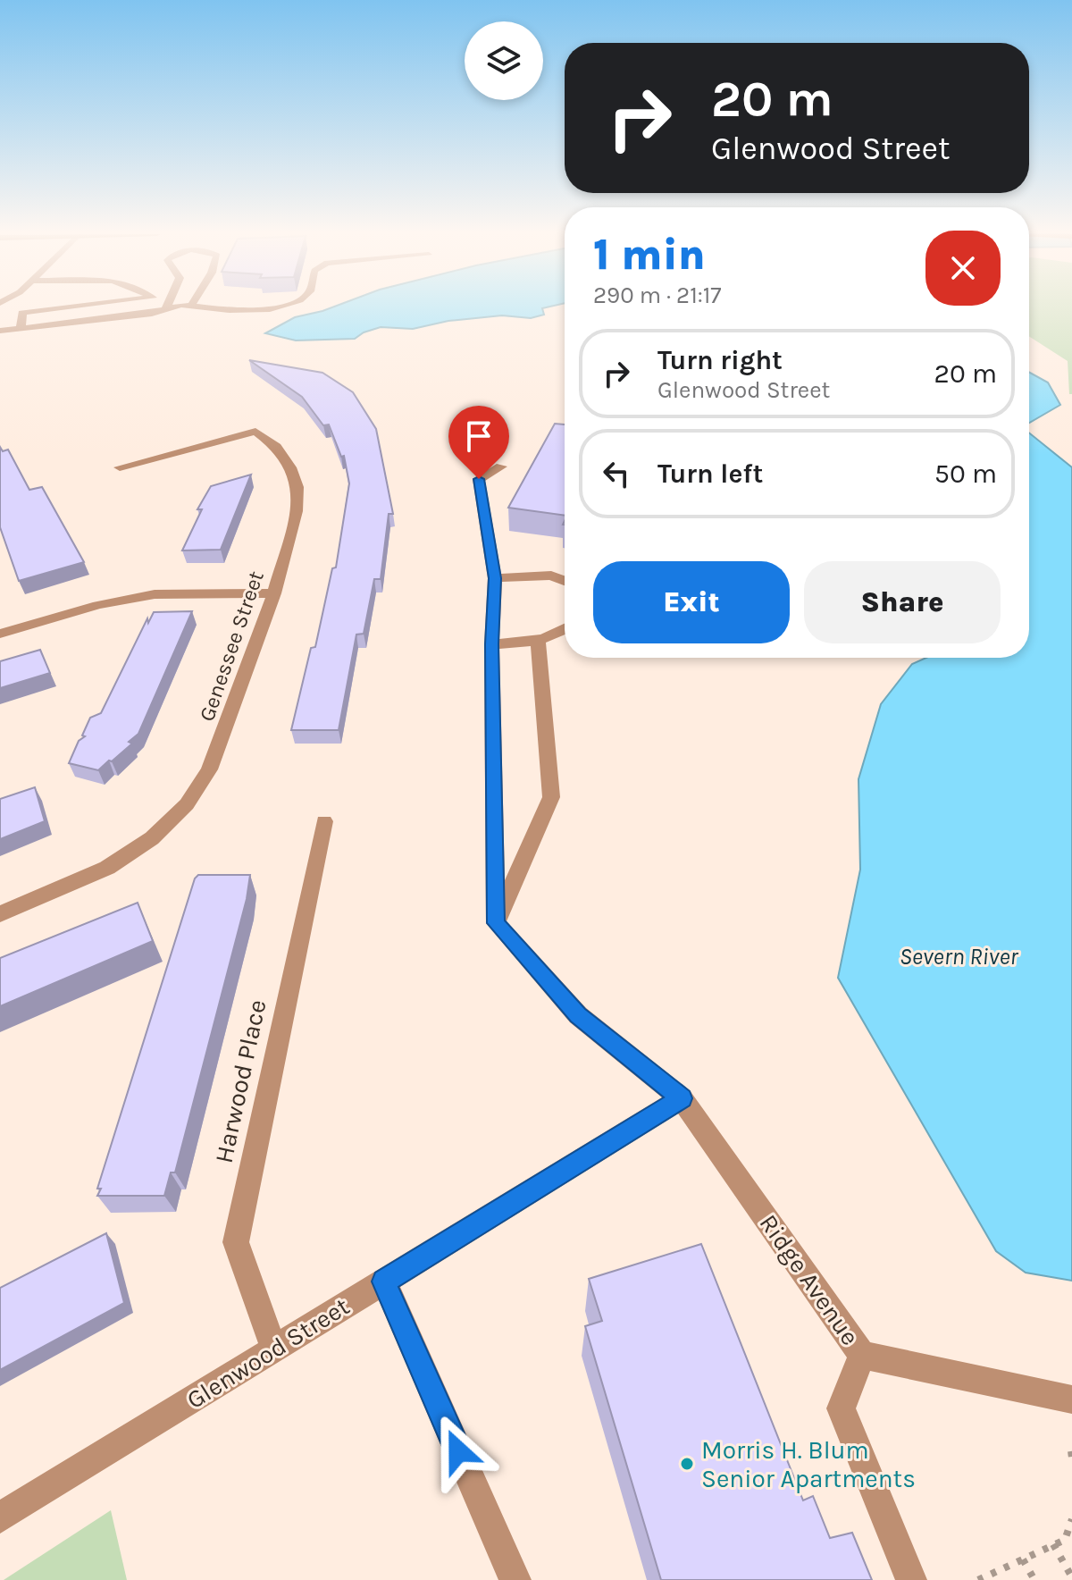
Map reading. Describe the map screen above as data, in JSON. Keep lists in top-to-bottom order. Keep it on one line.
{"streets":{"street":["Genessee Street","Harwood Place","Ridge Avenue","Glenwood Street"]},"crossings":[["Harwood Place","Glenwood Street"],["Ridge Avenue","Glenwood Street"]],"water":["Severn River"],"places":["Morris H. Blum Senior Apartments"],"page":{"turn":["20 m","Glenwood Street"],"heading":["1 min","290 m · 21:17"],"list":[{"name":"Turn right","note":"Glenwood Street","value":"20 m"},{"name":"Turn left","value":"50 m"}],"buttons":["Exit","Share"]}}
